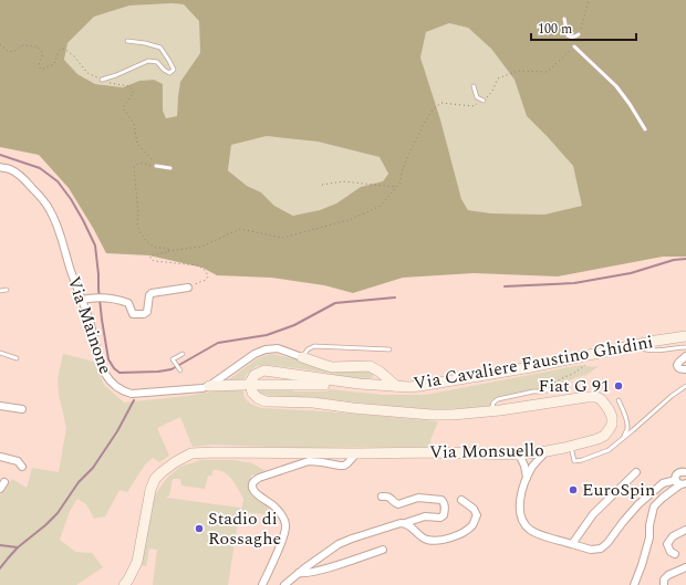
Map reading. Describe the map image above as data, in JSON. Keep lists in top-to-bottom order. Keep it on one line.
{"streets":{"main road":["Via Cavaliere Faustino Ghidini","Via Monsuello"],"street":["Via Mainone"]},"crossings":[["Via Cavaliere Faustino Ghidini","Via Monsuello"]],"places":["Fiat G 91","EuroSpin","Stadio di Rossaghe"],"scale_bar":"100 m"}
